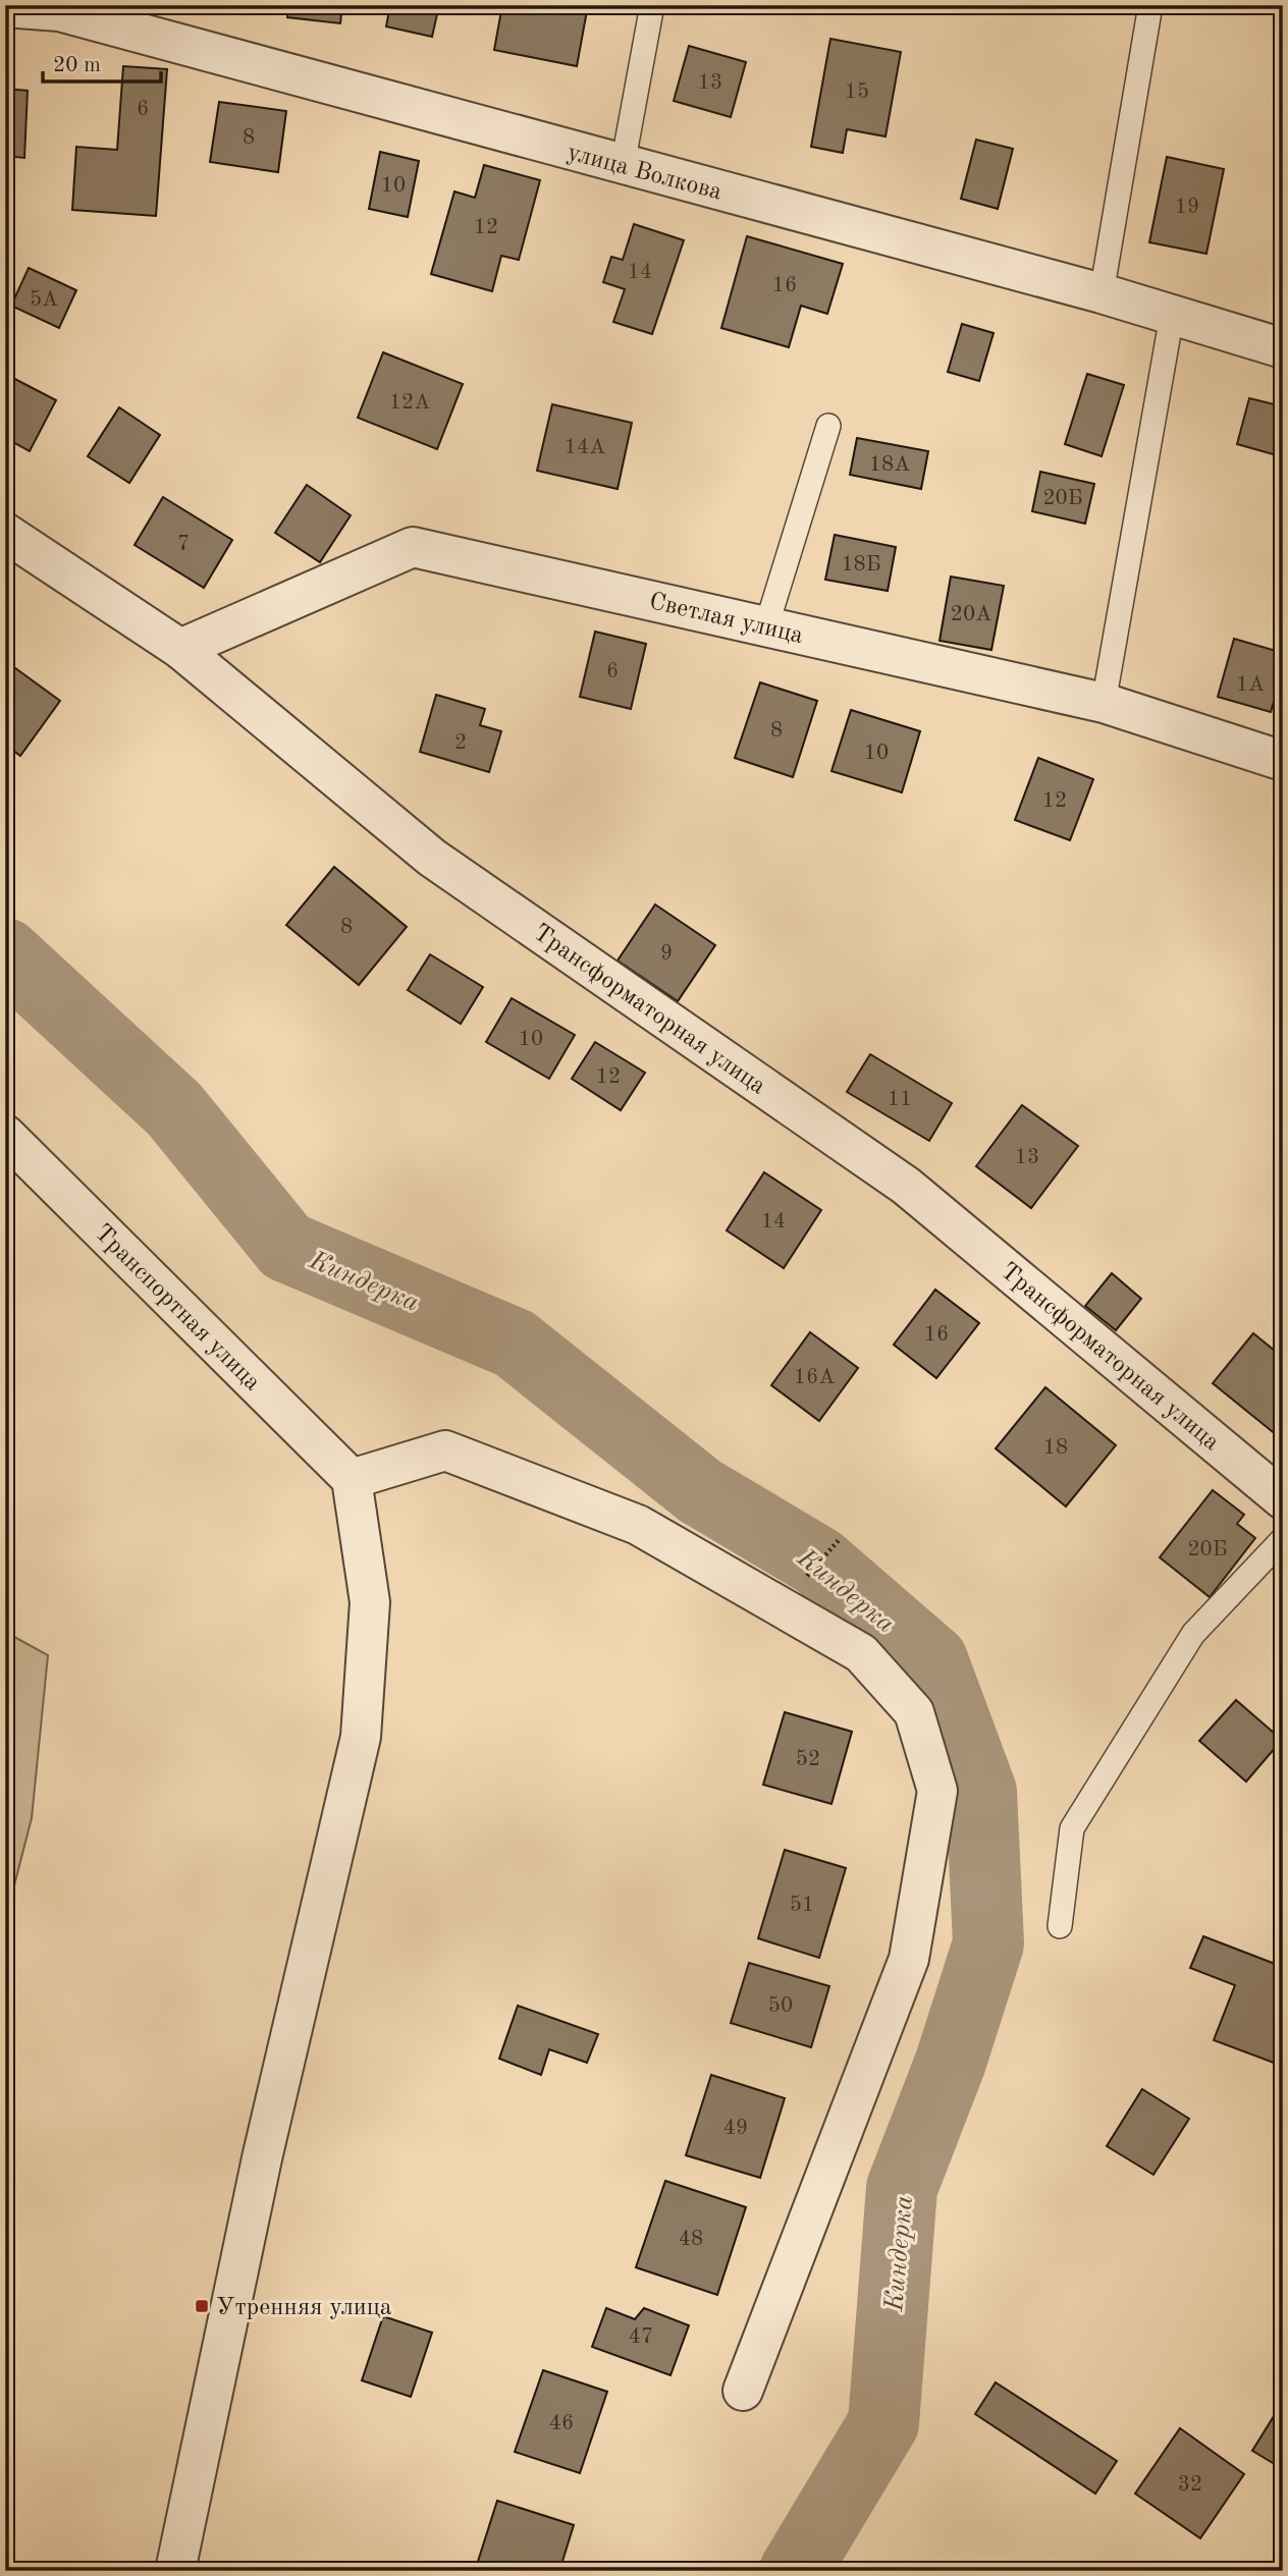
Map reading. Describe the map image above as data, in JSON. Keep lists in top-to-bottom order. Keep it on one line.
{"streets":{"street":["улица Волкова","Светлая улица","Трансформаторная улица","Транспортная улица"]},"crossings":[["Светлая улица","Трансформаторная улица"]],"water":["Киндерка"],"places":{"transit":["Утренняя улица"]},"house_numbers":["13","15","6","8","10","19","12","14","16","5А","12А","14А","18А","20Б","7","18Б","20А","6","1А","8","2","10","12","8","9","10","12","11","13","14","16","16А","18","20Б","52","51","50","49","48","47","46","32"],"scale_bar":"20 m"}
